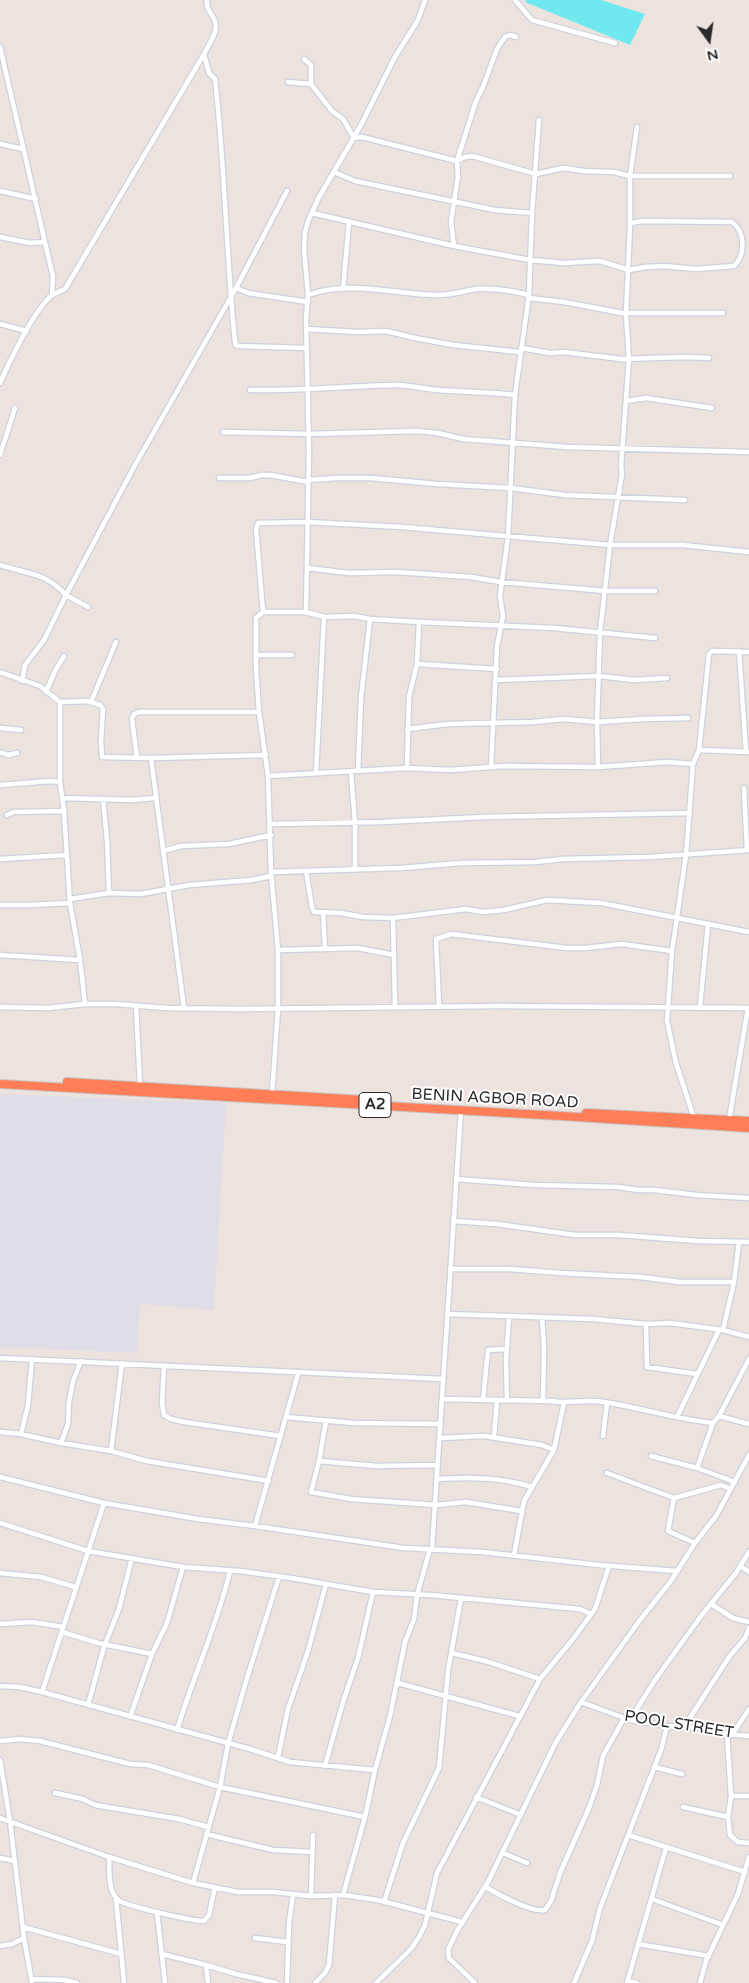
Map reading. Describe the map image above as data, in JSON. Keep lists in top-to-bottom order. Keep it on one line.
{"streets":{"highway":["BENIN AGBOR ROAD","A2"],"street":["POOL STREET"]},"north":"bottom"}
